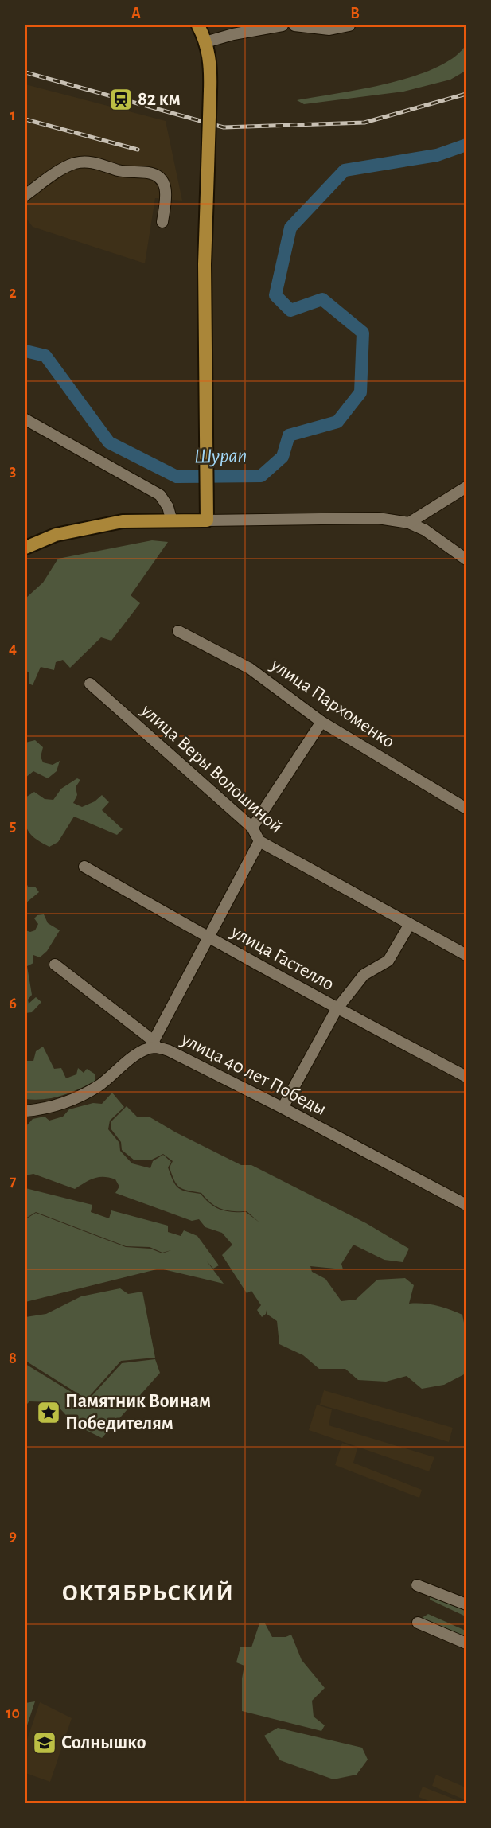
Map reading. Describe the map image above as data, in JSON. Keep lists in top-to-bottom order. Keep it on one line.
{"streets":{"street":["улица Пархоменко","улица Веры Волошиной","улица Гастелло","улица 40 лет Победы"]},"districts":["ОКТЯБРЬСКИЙ"],"water":["Шурап"],"places":{"station":["82 км"],"place":["Памятник Воинам Победителям"],"school or university":["Солнышко"]},"grid":{"columns":["A","B"],"rows":["1","2","3","4","5","6","7","8","9","10"]}}
